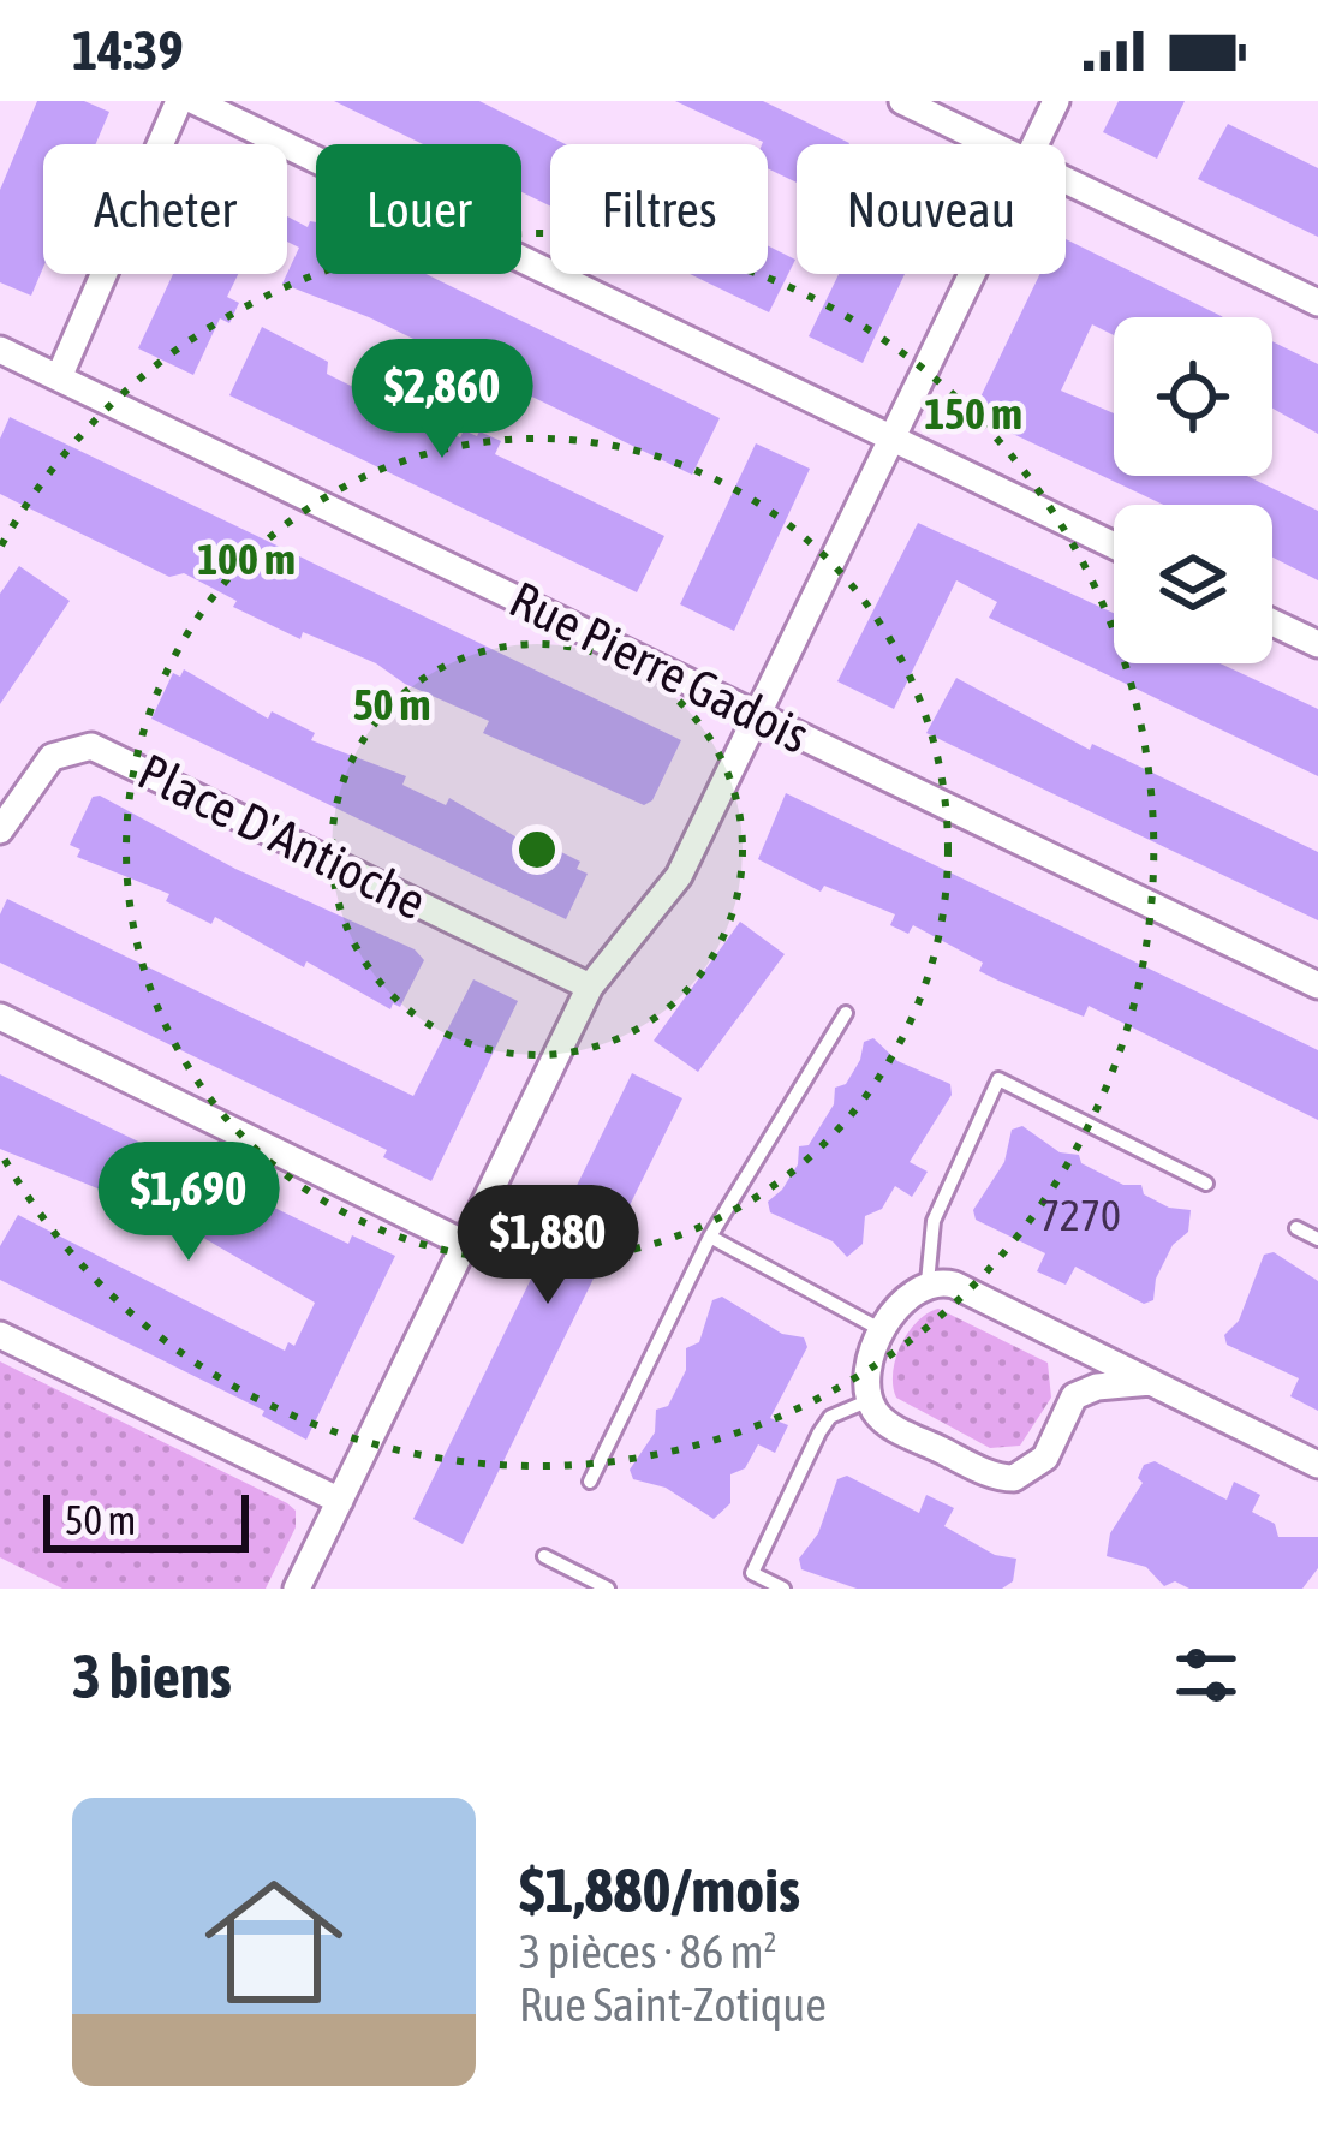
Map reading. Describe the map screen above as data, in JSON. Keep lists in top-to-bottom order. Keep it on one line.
{"streets":{"street":["Rue Pierre Gadois","Place D'Antioche"]},"house_numbers":["7270"],"scale_bar":"50 m","page":{"status":"14:39","chip":["Acheter","Louer","Filtres","Nouveau"],"price":["$2,860","$1,690","$1,880"],"scale":"50 m","heading":"3 biens","list":[{"name":"$1,880/mois","note":"3 pièces · 86 m² · Rue Saint-Zotique"}]},"rings":["150 m","100 m","50 m"]}
